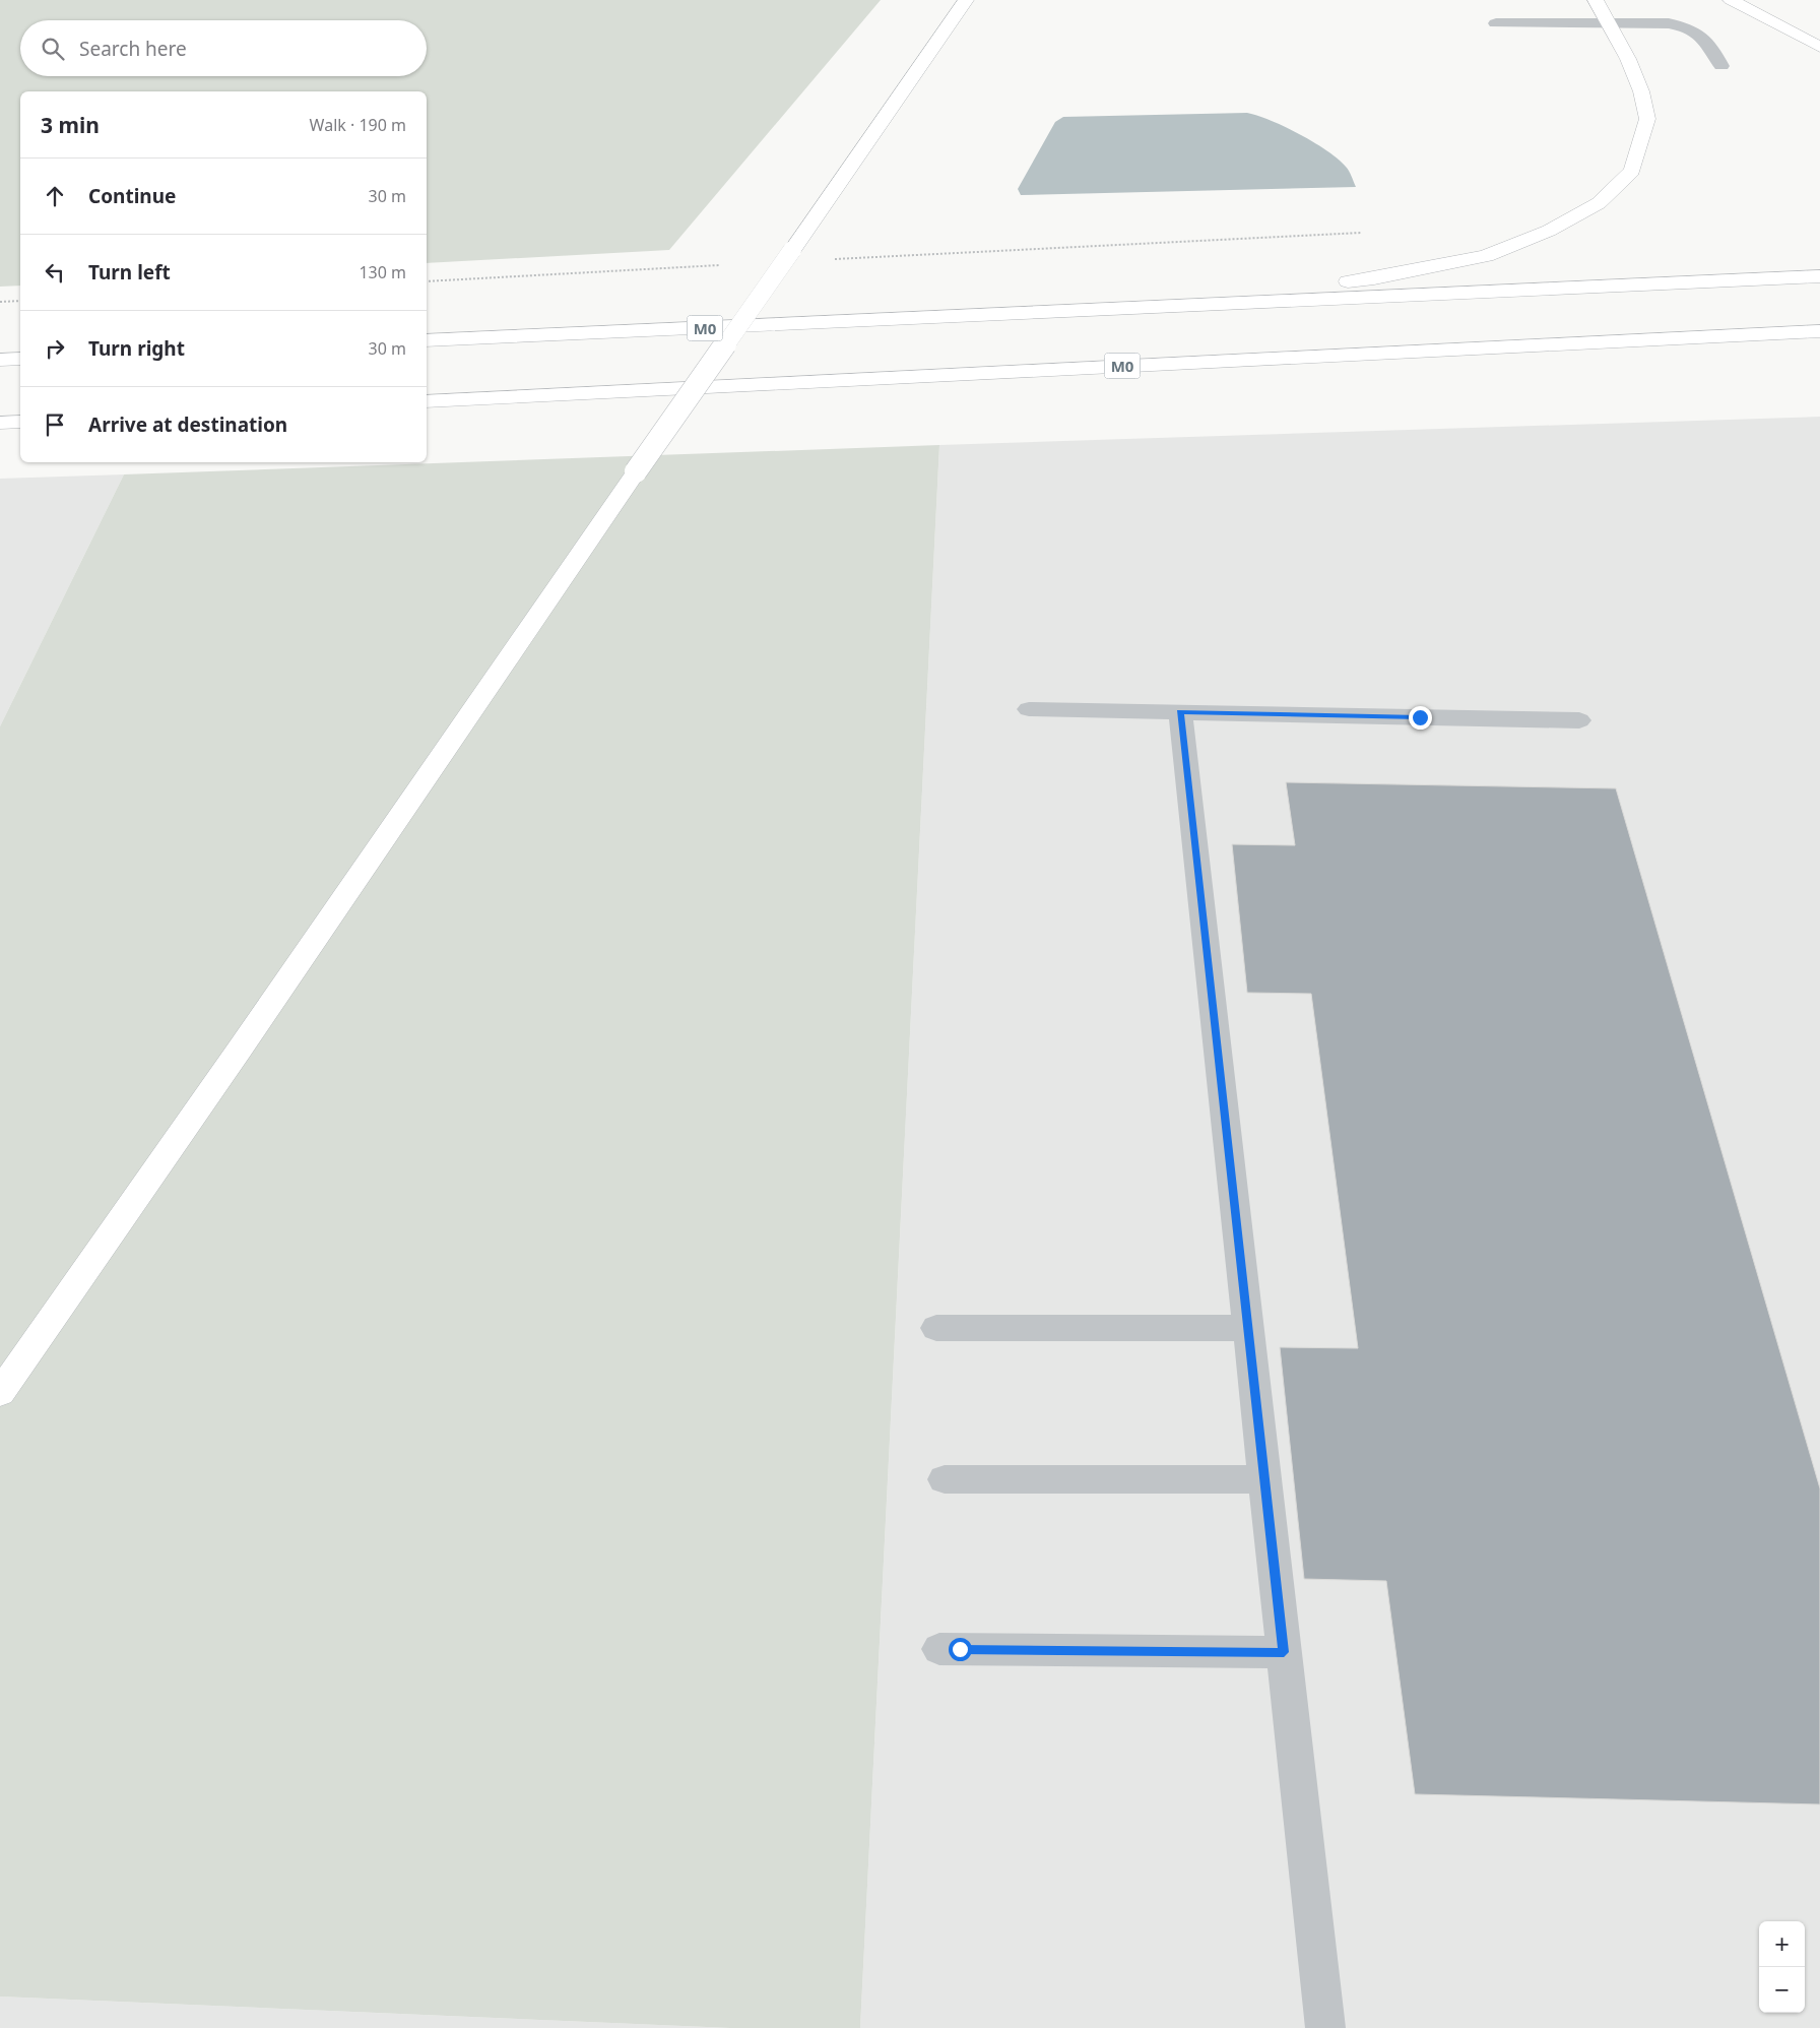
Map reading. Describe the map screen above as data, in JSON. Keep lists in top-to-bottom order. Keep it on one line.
{"streets":{"main road":["M0"]},"page":{"search":"Search here","heading":["3 min","Walk · 190 m"],"list":[["Continue","30 m"],["Turn left","130 m"],["Turn right","30 m"],"Arrive at destination"],"map_buttons":["+","−"]}}
